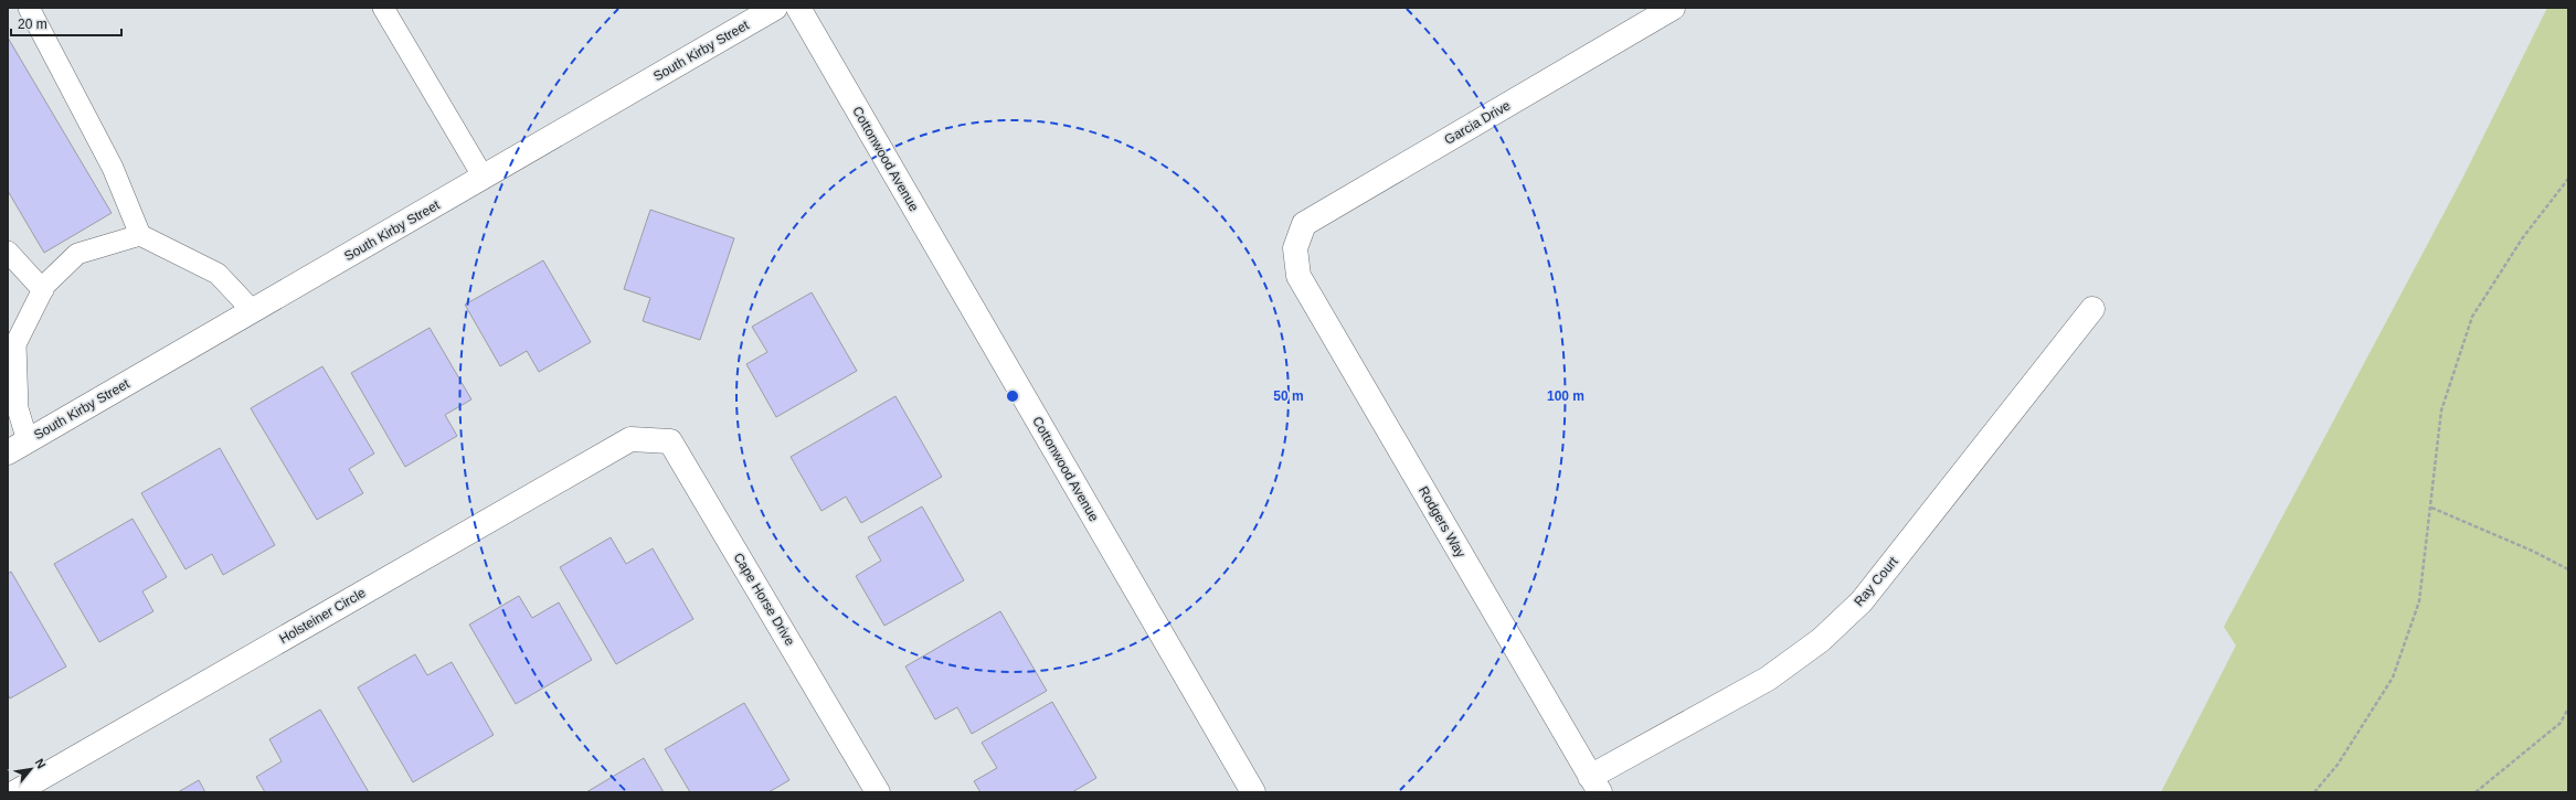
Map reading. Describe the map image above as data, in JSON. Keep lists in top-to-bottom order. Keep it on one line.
{"streets":{"street":["South Kirby Street","Garcia Drive","Cottonwood Avenue","Rodgers Way","Ray Court","Cape Horse Drive","Holsteiner Circle"]},"crossings":[["Garcia Drive","Rodgers Way"],["Rodgers Way","Ray Court"],["Cape Horse Drive","Holsteiner Circle"]],"scale_bar":"20 m","north":"top right","rings":["50 m","100 m"]}
